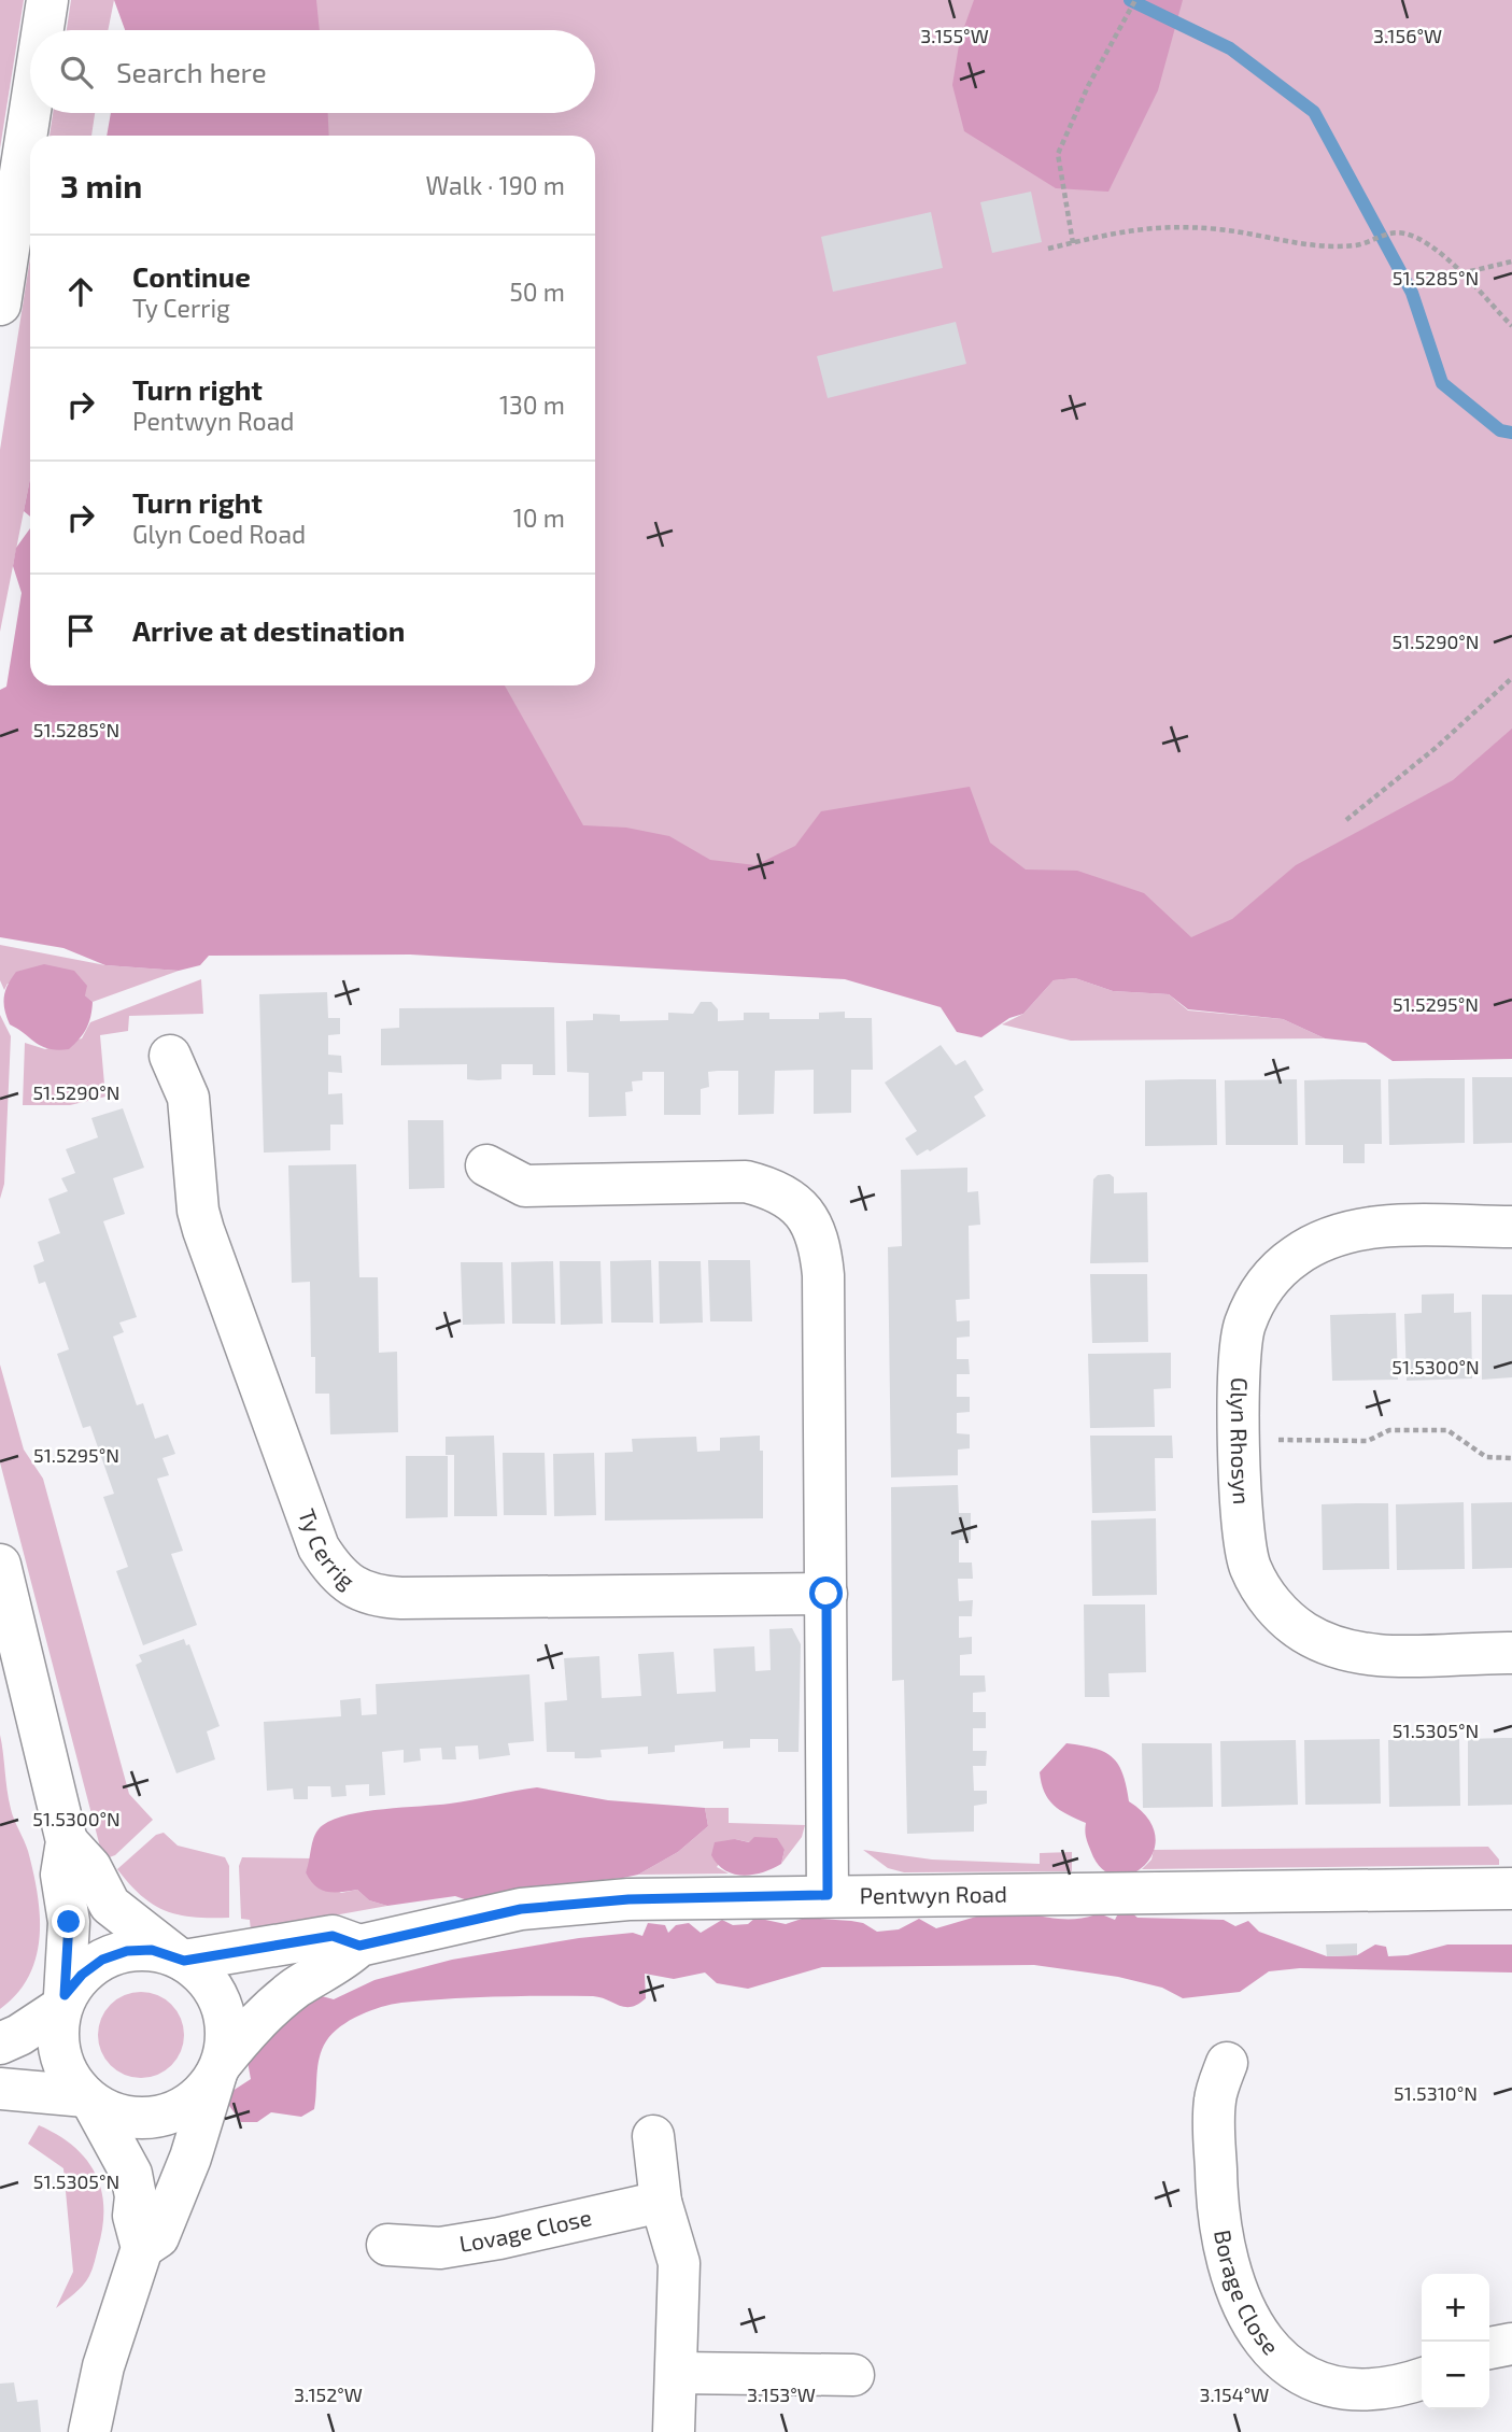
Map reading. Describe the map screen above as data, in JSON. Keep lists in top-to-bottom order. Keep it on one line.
{"streets":{"street":["Glyn Rhosyn","Ty Cerrig","Pentwyn Road","Lovage Close","Borage Close"]},"page":{"search":"Search here","heading":["3 min","Walk · 190 m"],"list":[["Continue","Ty Cerrig","50 m"],["Turn right","Pentwyn Road","130 m"],["Turn right","Glyn Coed Road","10 m"],"Arrive at destination"],"map_buttons":["+","−"]},"coordinates":["3.155°W","3.156°W","51.5285°N","51.5290°N","51.5295°N","51.5300°N","51.5305°N","51.5310°N","3.152°W","3.153°W","3.154°W"]}
